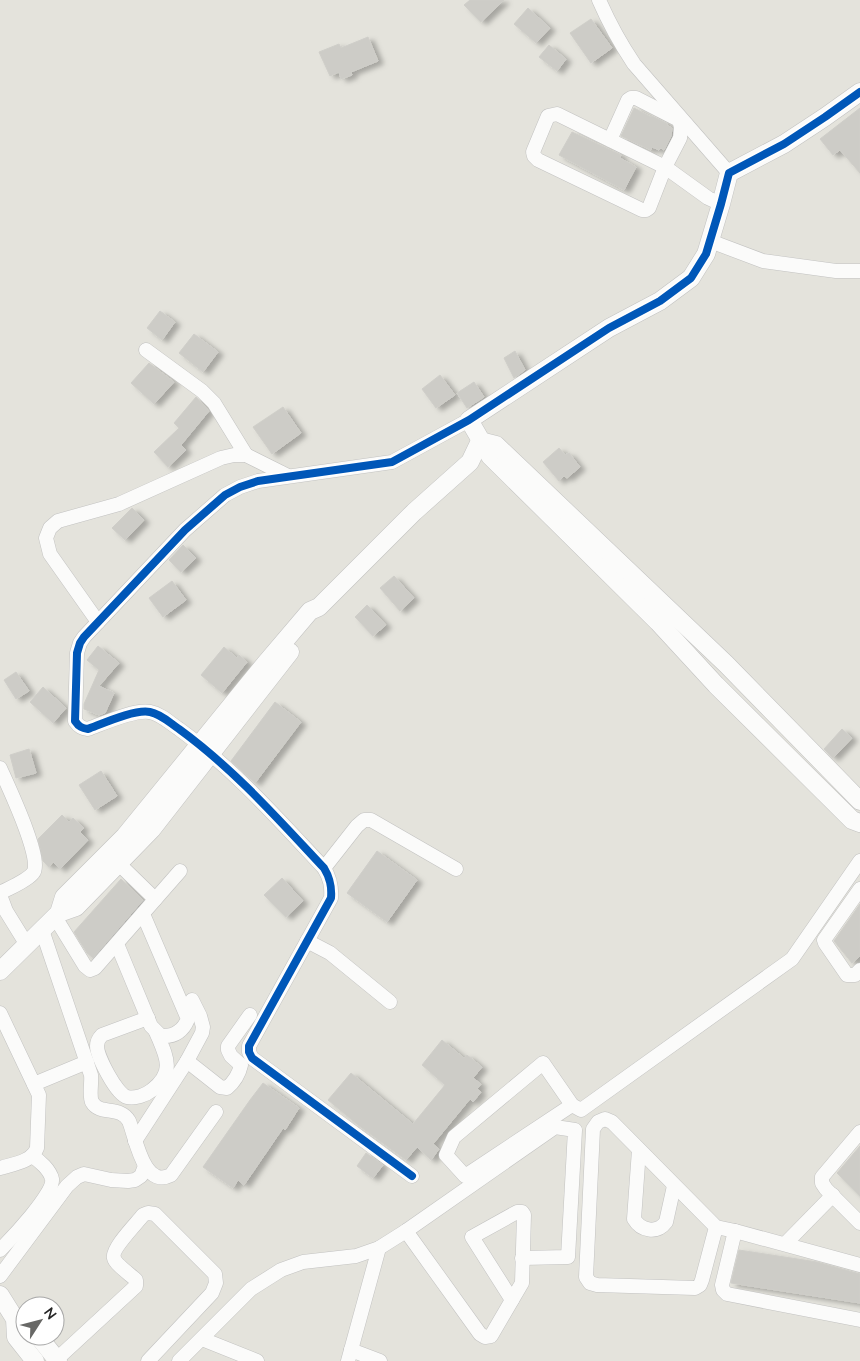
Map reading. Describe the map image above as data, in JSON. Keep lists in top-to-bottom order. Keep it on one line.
{"north":"top right"}
